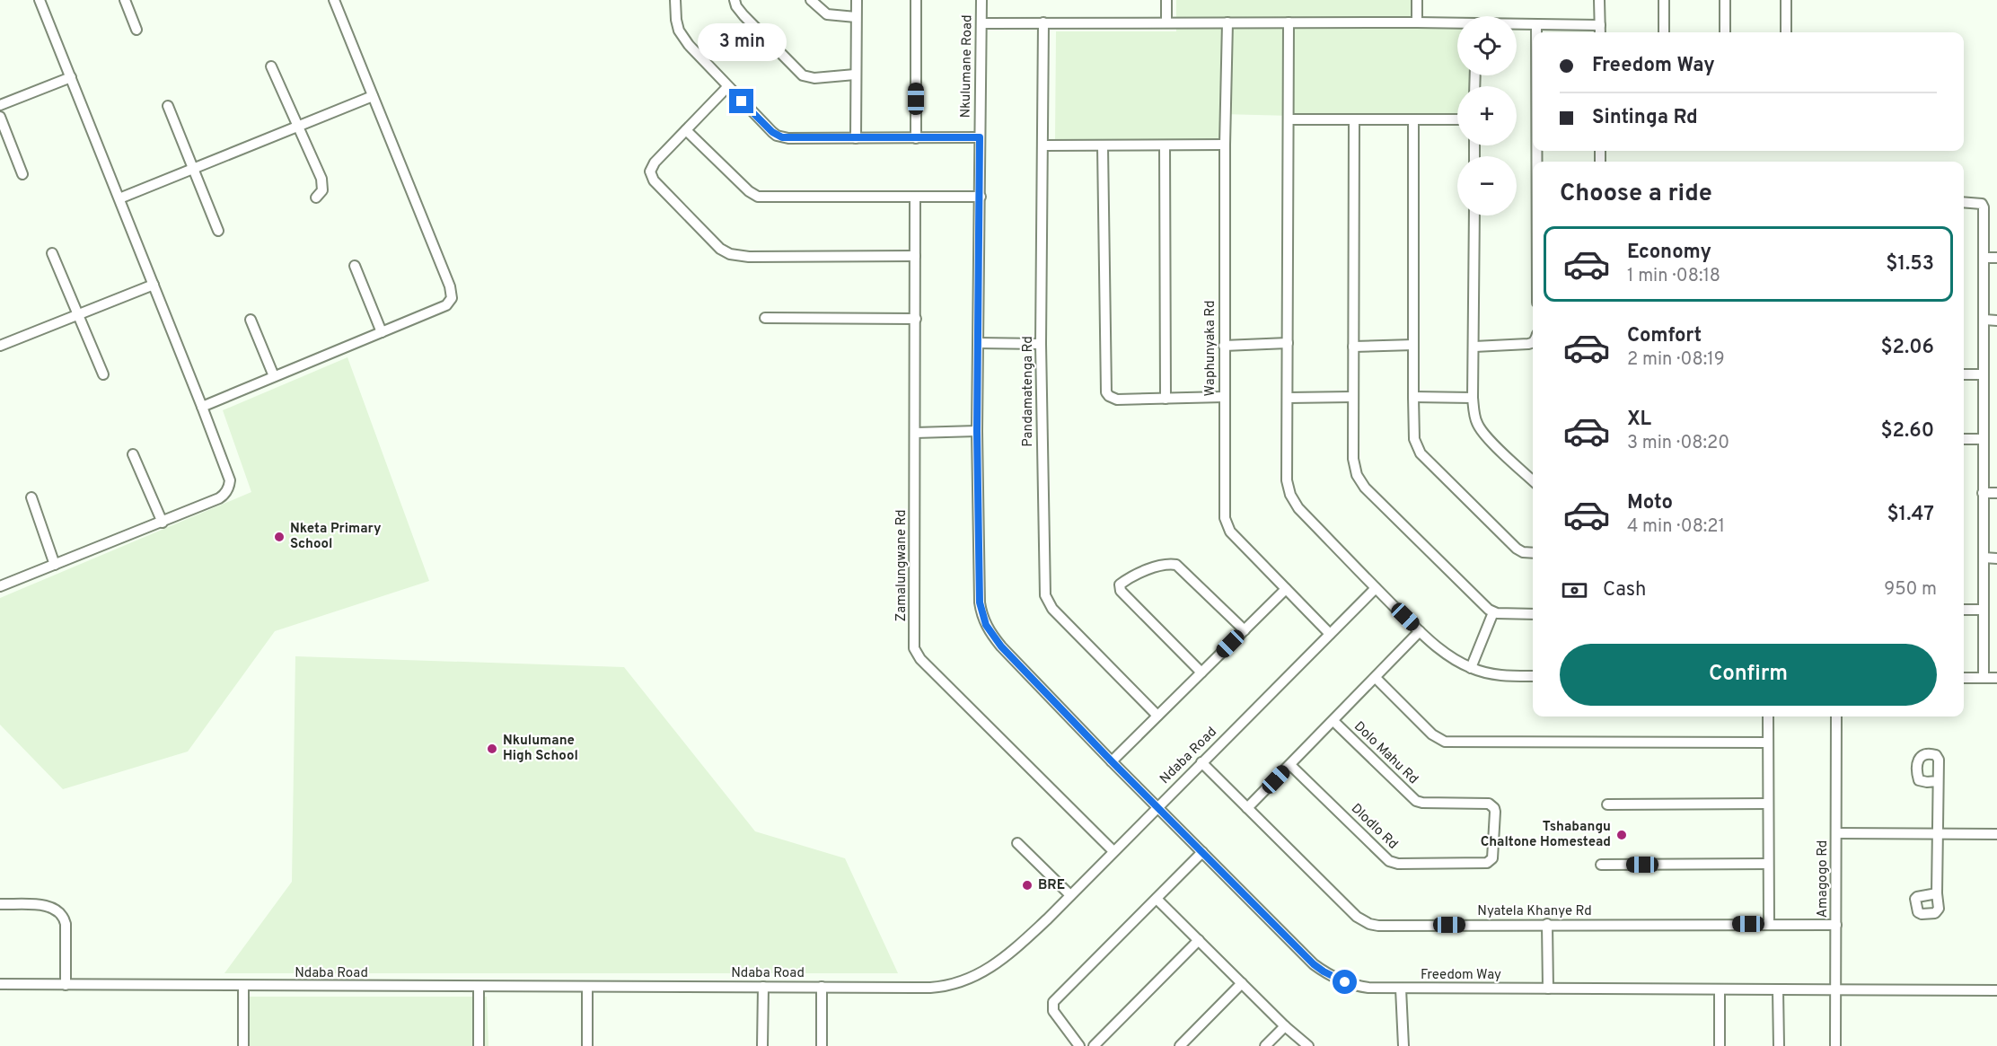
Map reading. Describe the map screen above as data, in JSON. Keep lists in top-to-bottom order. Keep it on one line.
{"streets":{"street":["Nkulumane Road","Waphunyaka Rd","Pandamatenga Rd","Zamalungwane Rd","Dolo Mahu Rd","Ndaba Road","Dlodlo Rd","Amagogo Rd","Nyatela Khanye Rd","Freedom Way"]},"crossings":[["Nkulumane Road","Ndaba Road"],["Nkulumane Road","Freedom Way"],["Waphunyaka Rd","Ndaba Road"],["Zamalungwane Rd","Ndaba Road"],["Dolo Mahu Rd","Dlodlo Rd"],["Ndaba Road","Nyatela Khanye Rd"],["Ndaba Road","Freedom Way"],["Amagogo Rd","Nyatela Khanye Rd"],["Amagogo Rd","Freedom Way"]],"places":["Nketa Primary School","Nkulumane High School","Tshabangu Chaltone Homestead","BRE"],"page":{"map_buttons":["+","−"],"bubble":"3 min","banner":["Freedom Way","Sintinga Rd"],"heading":"Choose a ride","list":[{"name":"Economy","note":"1 min · 08:18","value":"$1.53"},{"name":"Comfort","note":"2 min · 08:19","value":"$2.06"},{"name":"XL","note":"3 min · 08:20","value":"$2.60"},{"name":"Moto","note":"4 min · 08:21","value":"$1.47"}],"pay":["Cash","950 m"],"buttons":"Confirm"}}
